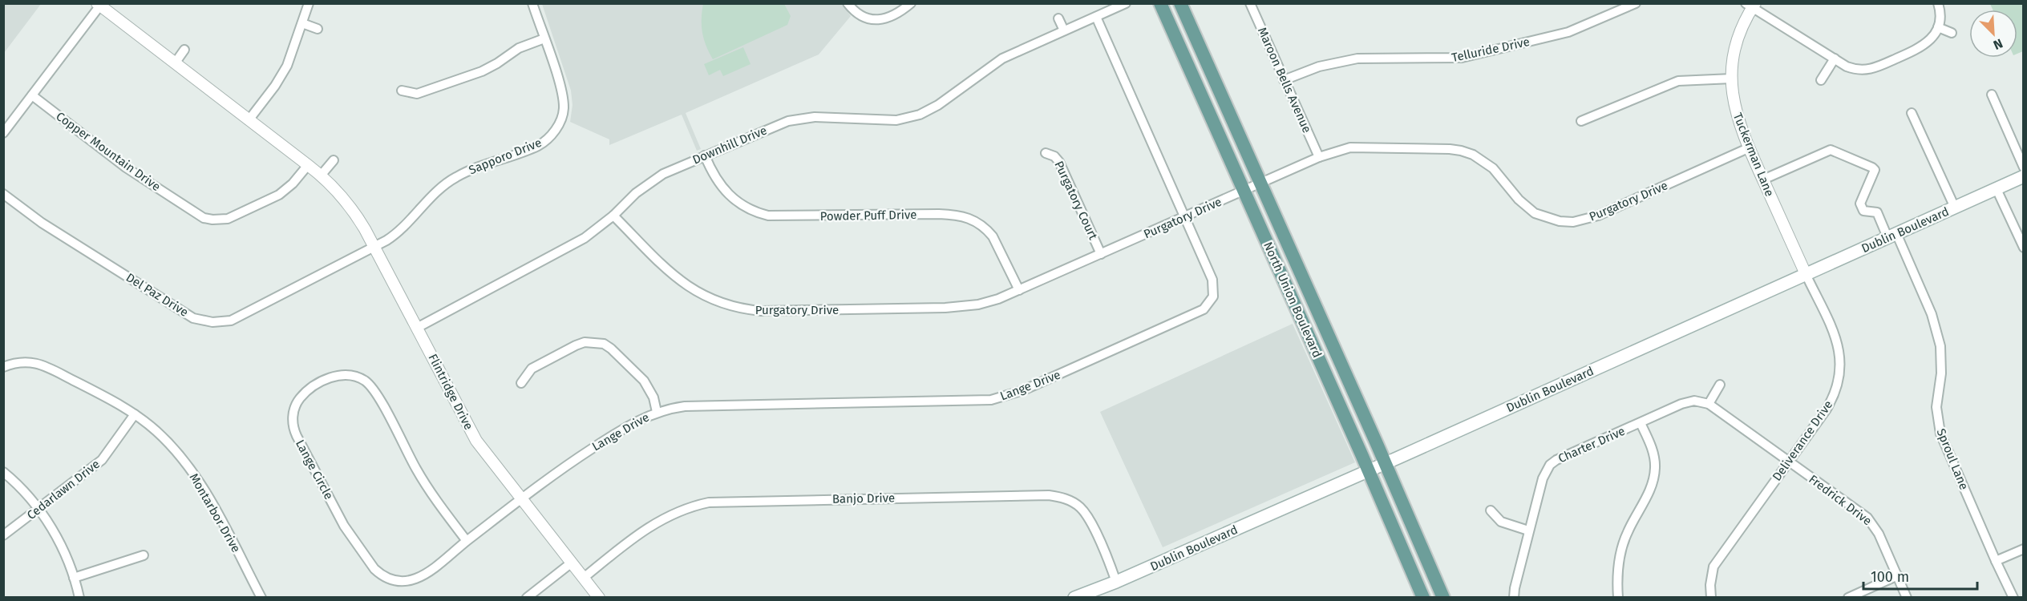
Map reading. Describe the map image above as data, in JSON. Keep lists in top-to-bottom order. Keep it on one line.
{"streets":{"main road":["Dublin Boulevard","North Union Boulevard"],"street":["Telluride Drive","Maroon Bells Avenue","Downhill Drive","Copper Mountain Drive","Tuckerman Lane","Sapporo Drive","Purgatory Court","Purgatory Drive","Powder Puff Drive","Del Paz Drive","Lange Drive","Flintridge Drive","Deliverance Drive","Charter Drive","Sproul Lane","Lange Circle","Cedarlawn Drive","Banjo Drive","Fredrick Drive","Montarbor Drive"]},"crossings":[["Telluride Drive","Maroon Bells Avenue"],["Maroon Bells Avenue","Purgatory Drive"],["Downhill Drive","Purgatory Drive"],["Downhill Drive","Powder Puff Drive"],["Downhill Drive","Lange Drive"],["Downhill Drive","Flintridge Drive"],["Copper Mountain Drive","Flintridge Drive"],["Tuckerman Lane","Purgatory Drive"],["Tuckerman Lane","Dublin Boulevard"],["Tuckerman Lane","Deliverance Drive"],["Tuckerman Lane","Sproul Lane"],["Sapporo Drive","Del Paz Drive"],["Sapporo Drive","Flintridge Drive"],["Purgatory Court","Purgatory Drive"],["Purgatory Drive","Powder Puff Drive"],["Purgatory Drive","North Union Boulevard"],["Purgatory Drive","Lange Drive"],["Dublin Boulevard","North Union Boulevard"],["Dublin Boulevard","Deliverance Drive"],["Dublin Boulevard","Sproul Lane"],["Dublin Boulevard","Banjo Drive"],["Del Paz Drive","Flintridge Drive"],["Lange Drive","Flintridge Drive"],["Lange Drive","Lange Circle"],["Flintridge Drive","Lange Circle"],["Flintridge Drive","Banjo Drive"],["Deliverance Drive","Fredrick Drive"],["Cedarlawn Drive","Montarbor Drive"]],"scale_bar":"100 m","north":"bottom right"}
